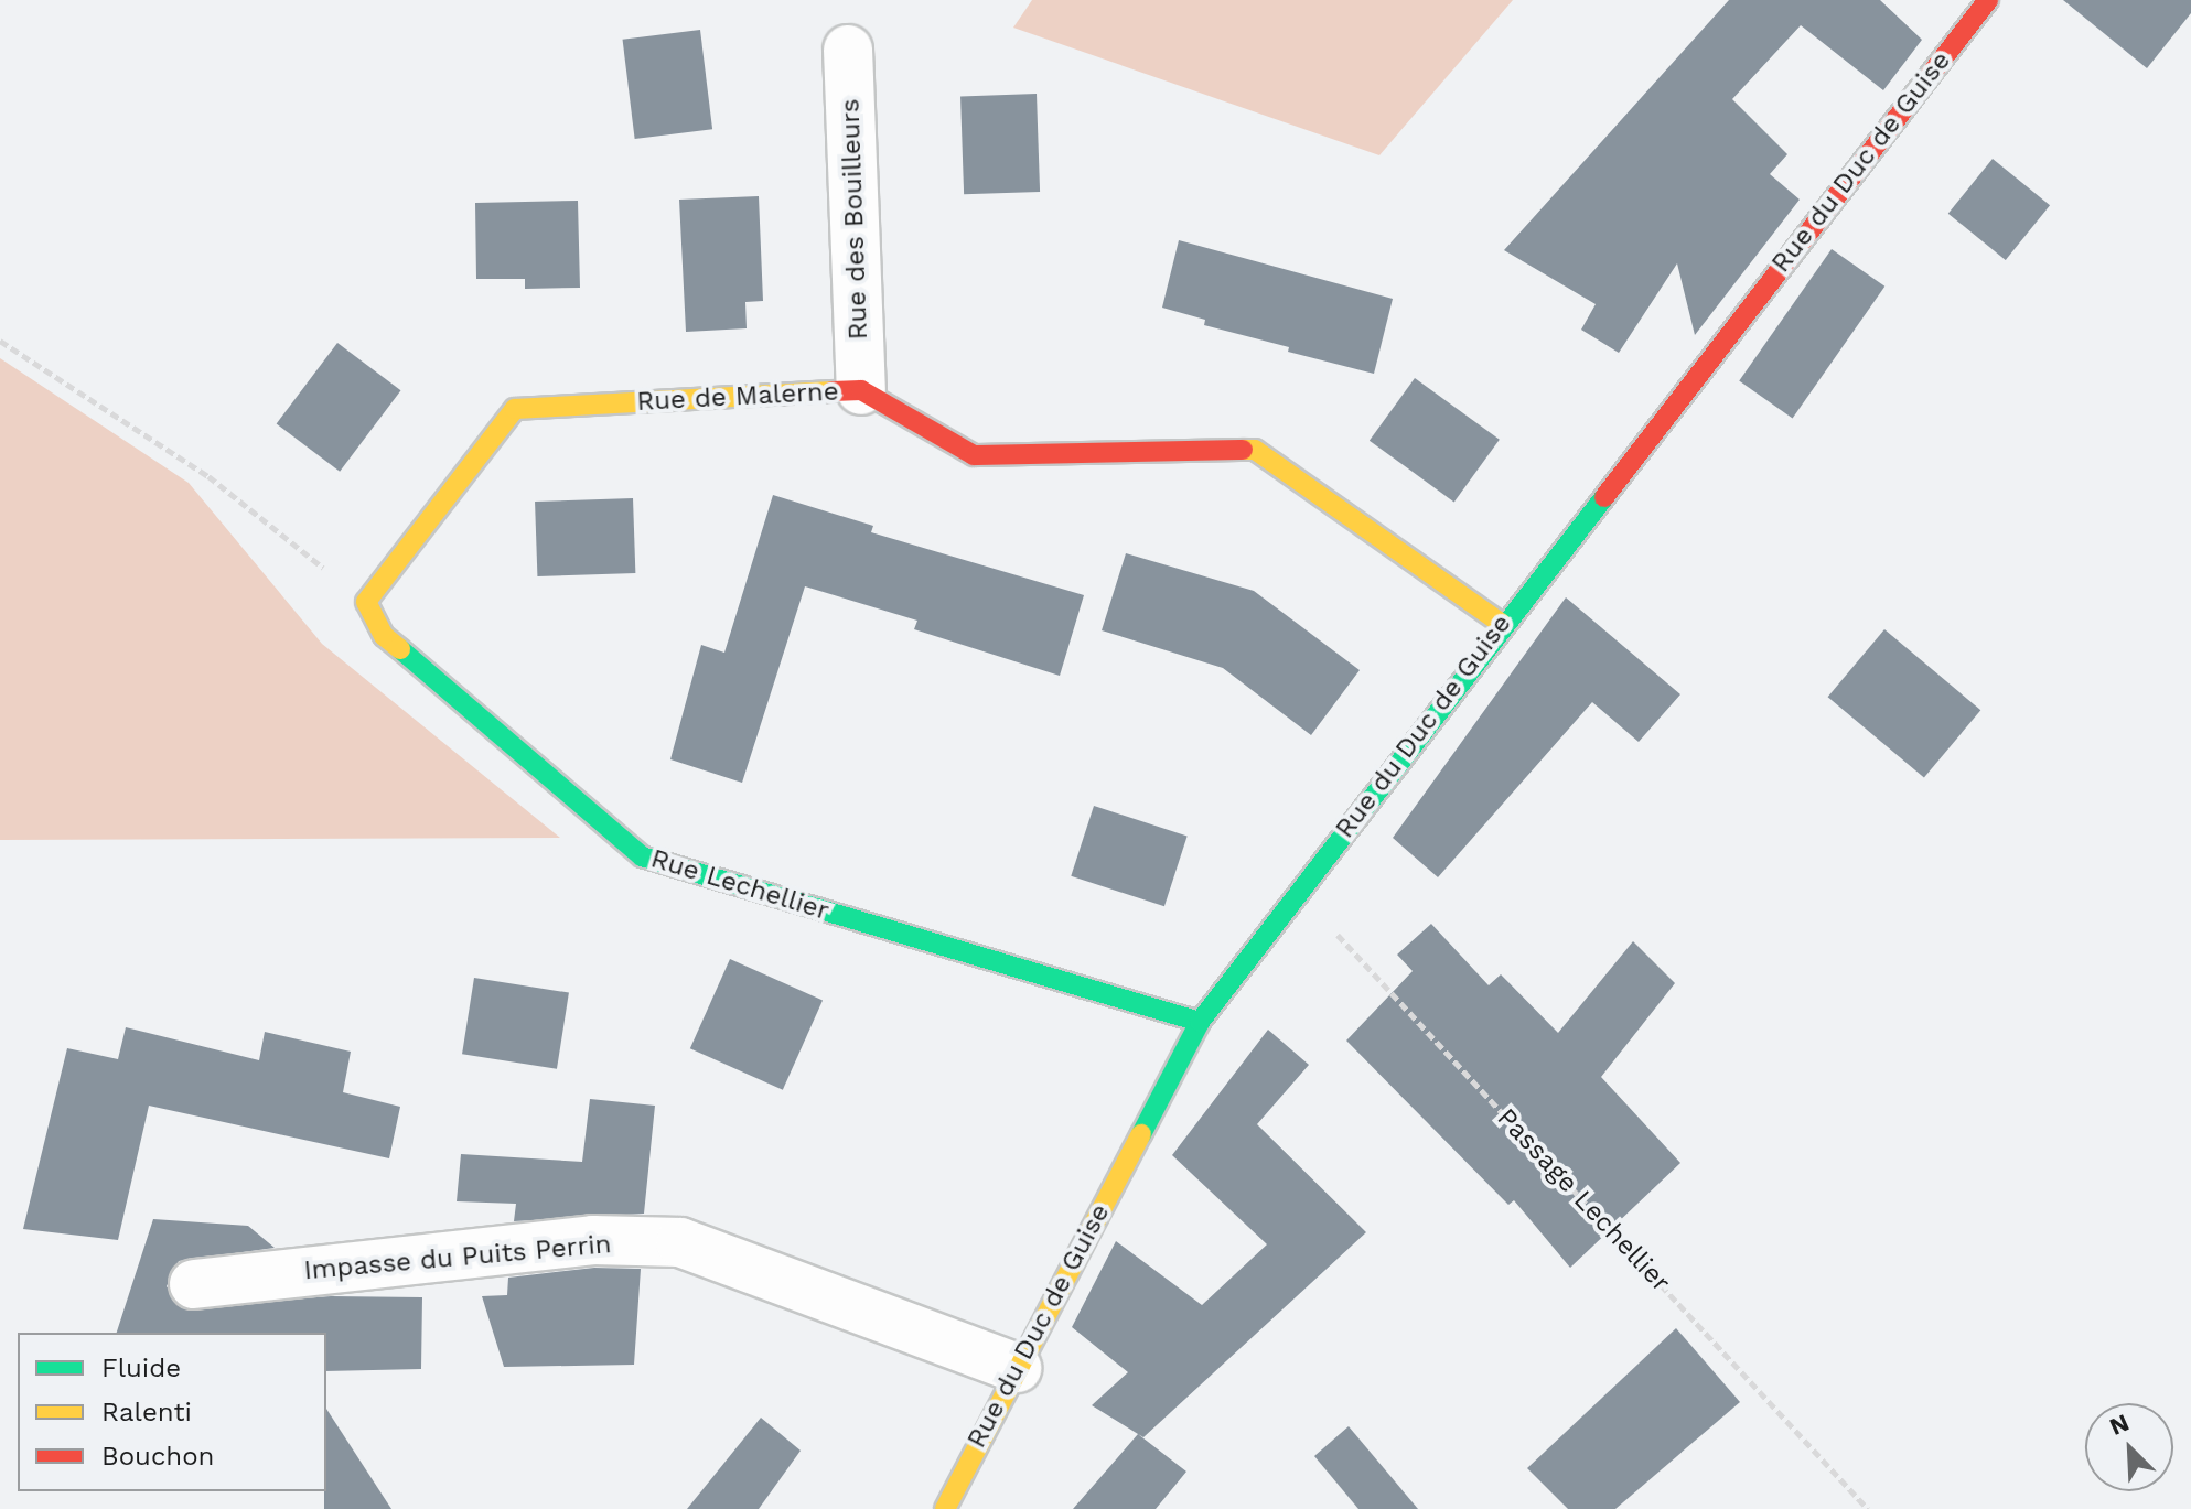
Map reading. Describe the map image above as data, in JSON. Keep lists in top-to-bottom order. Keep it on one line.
{"streets":{"street":["Rue du Duc de Guise","Rue des Bouilleurs","Rue de Malerne","Rue Lechellier","Impasse du Puits Perrin"],"path":["Passage Lechellier"]},"crossings":[["Rue du Duc de Guise","Rue de Malerne"],["Rue du Duc de Guise","Rue Lechellier"],["Rue du Duc de Guise","Passage Lechellier"],["Rue du Duc de Guise","Impasse du Puits Perrin"],["Rue des Bouilleurs","Rue de Malerne"],["Rue de Malerne","Rue Lechellier"]],"legend":["Fluide","Ralenti","Bouchon"],"north":"top left"}
